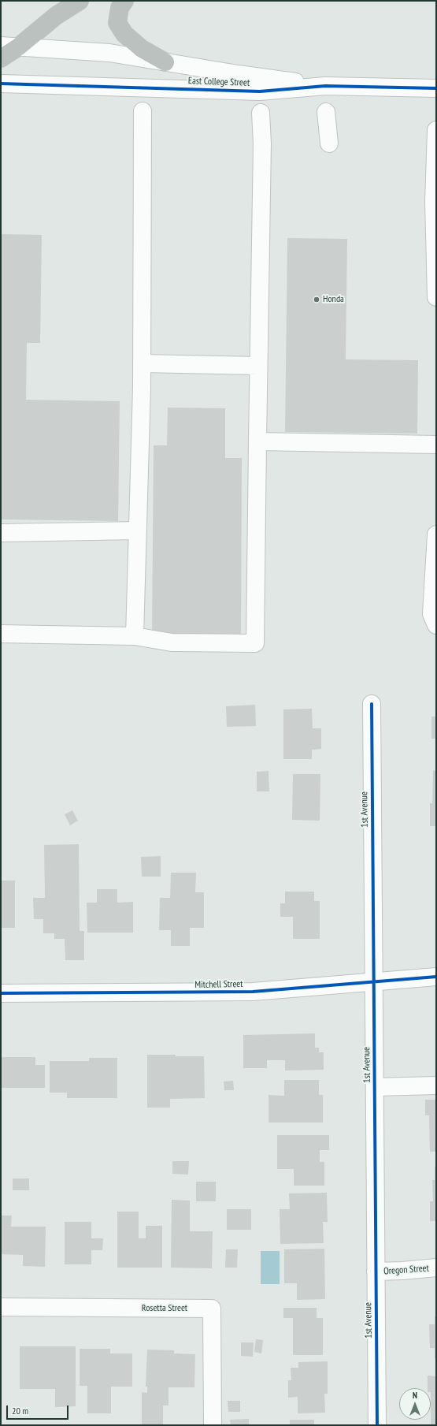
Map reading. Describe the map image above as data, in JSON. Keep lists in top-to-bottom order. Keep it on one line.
{"streets":{"street":["East College Street","1st Avenue","Mitchell Street","Oregon Street","Rosetta Street"]},"crossings":[["1st Avenue","Mitchell Street"],["1st Avenue","Oregon Street"]],"places":["Honda"],"scale_bar":"20 m","north":"top"}
